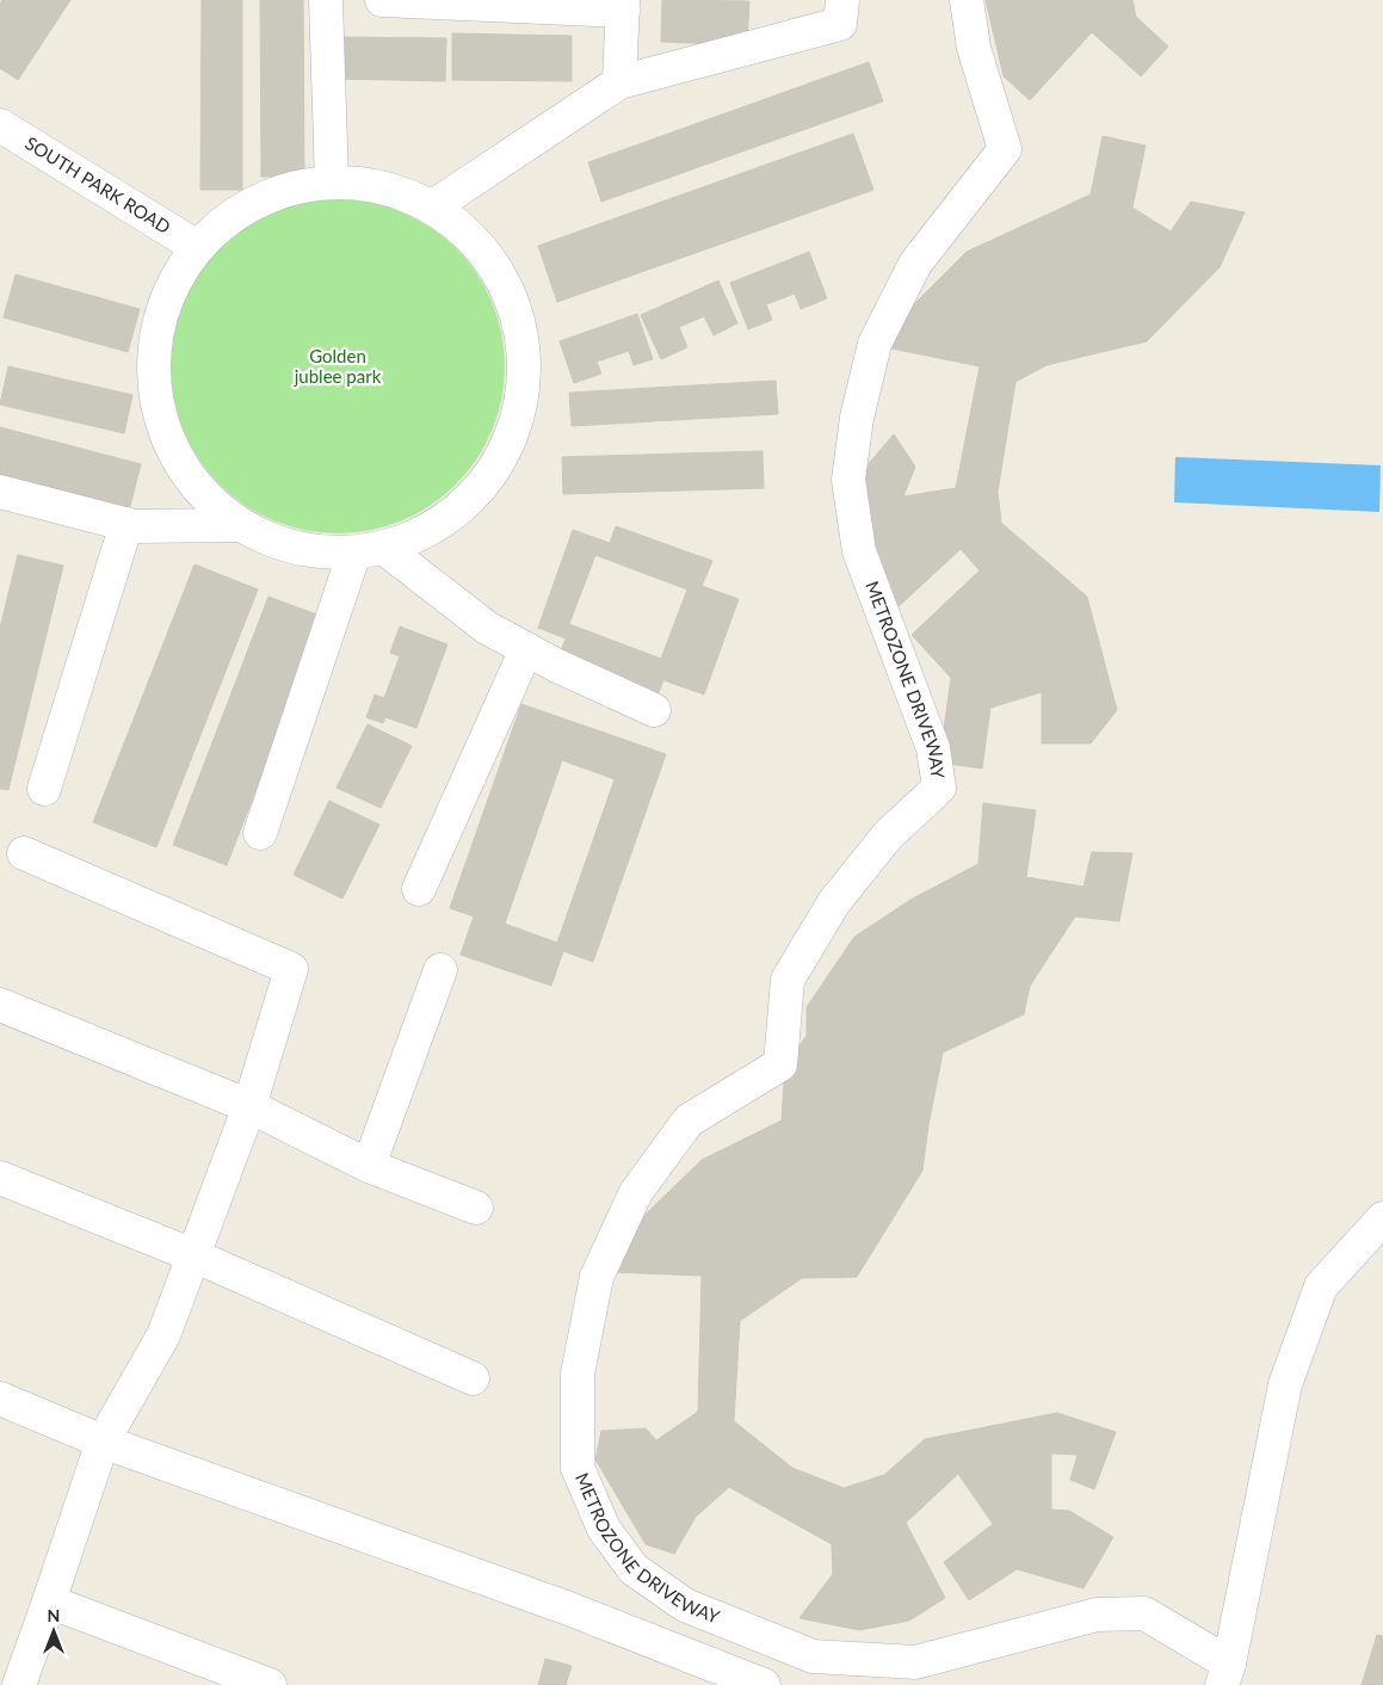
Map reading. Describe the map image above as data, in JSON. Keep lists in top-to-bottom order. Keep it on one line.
{"streets":{"street":["SOUTH PARK ROAD","METROZONE DRIVEWAY"]},"parks":["Golden jublee park"],"north":"top"}
